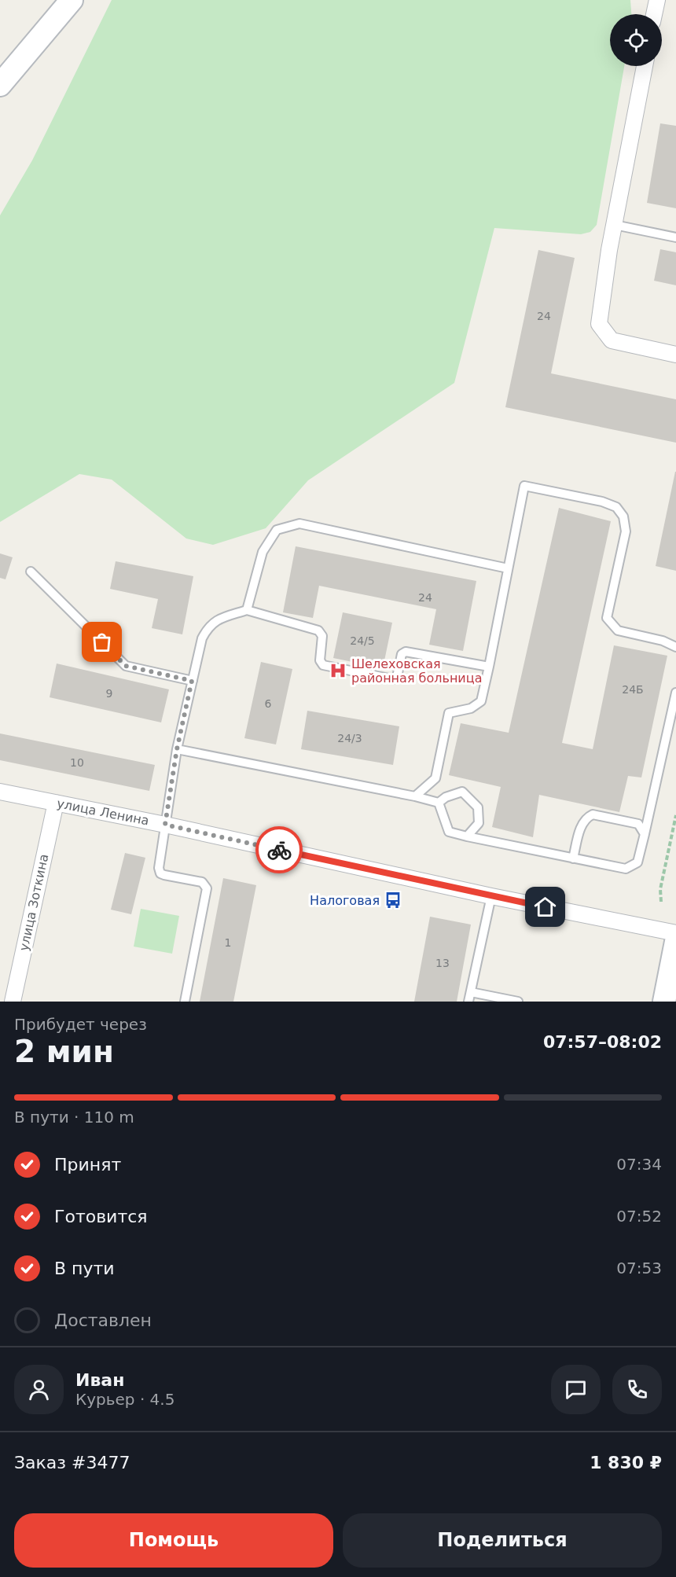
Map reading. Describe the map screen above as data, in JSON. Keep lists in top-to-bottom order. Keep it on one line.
{"streets":{"street":["улица Ленина","улица Зоткина"]},"crossings":[["улица Ленина","улица Зоткина"]],"places":{"hospital":["Шелеховская районная больница"],"bus stop":["Налоговая"]},"house_numbers":["24","24","24/5","24Б","9","6","24/3","10","1","13"],"page":{"heading":["2 мин","Прибудет через","07:57–08:02"],"panel":["Иван","Курьер · 4.5","Заказ #3477","1 830 ₽"],"bar":"В пути · 110 m","list":[["Принят","07:34"],["Готовится","07:52"],["В пути","07:53"],"Доставлен"],"buttons":["Помощь","Поделиться"]}}
